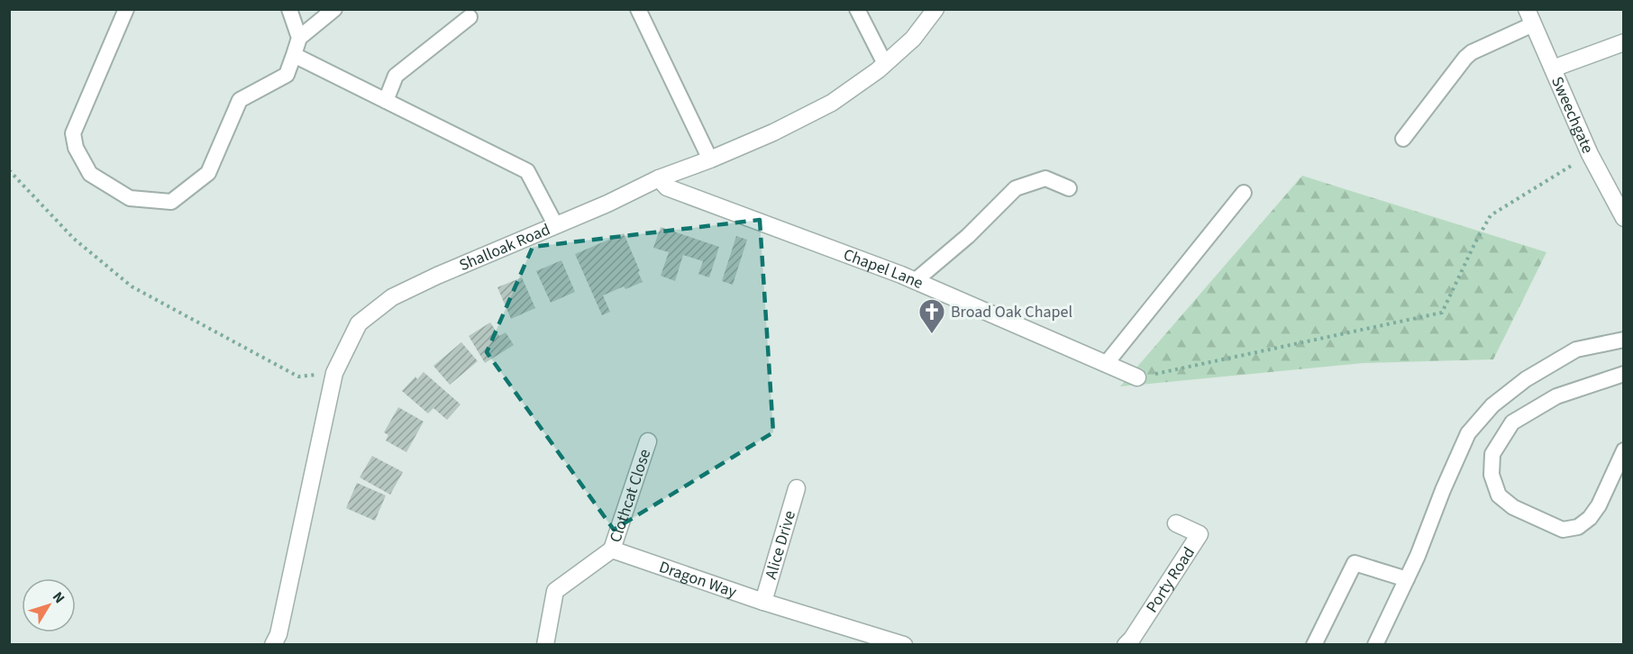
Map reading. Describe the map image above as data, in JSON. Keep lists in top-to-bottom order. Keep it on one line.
{"streets":{"street":["Sweechgate","Shalloak Road","Chapel Lane","Clothcat Close","Alice Drive","Dragon Way","Porty Road"]},"crossings":[["Shalloak Road","Chapel Lane"],["Clothcat Close","Dragon Way"],["Alice Drive","Dragon Way"]],"places":{"church":["Broad Oak Chapel"]},"north":"top right"}
